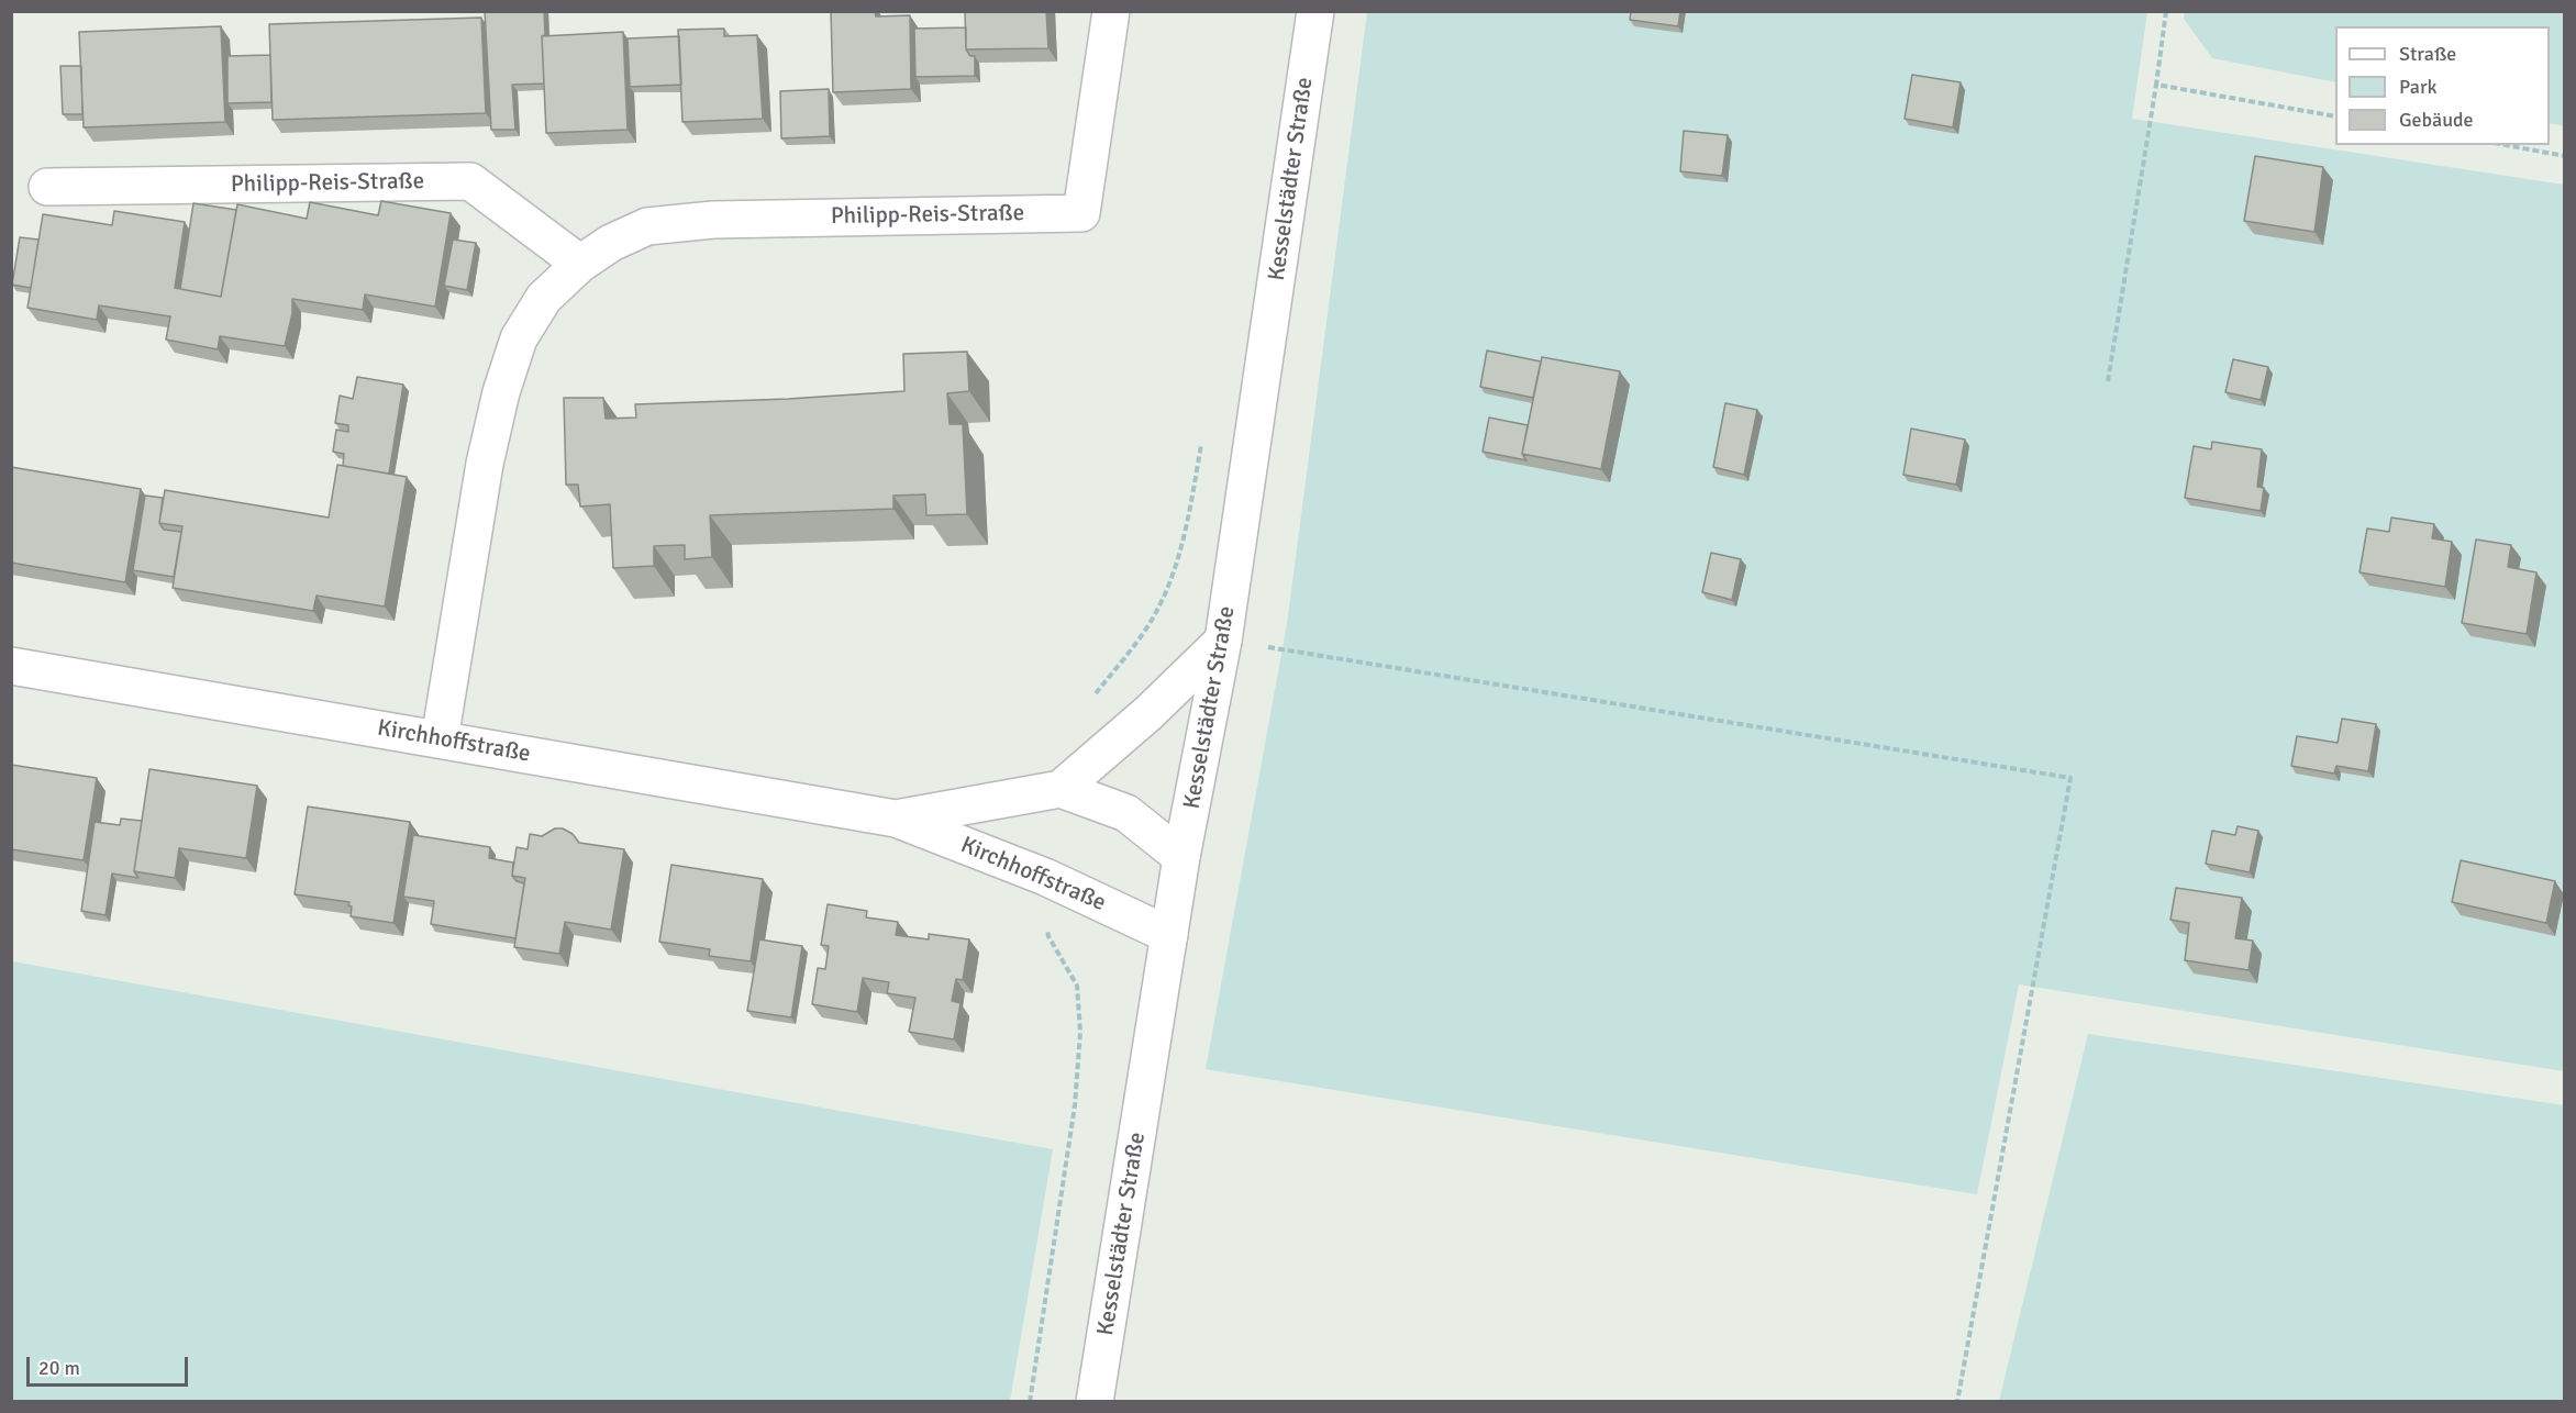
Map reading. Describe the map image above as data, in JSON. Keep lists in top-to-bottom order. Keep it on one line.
{"streets":{"street":["Kesselstädter Straße","Philipp-Reis-Straße","Kirchhoffstraße"]},"crossings":[["Kesselstädter Straße","Kirchhoffstraße"],["Philipp-Reis-Straße","Kirchhoffstraße"]],"legend":["Straße","Park","Gebäude"],"scale_bar":"20 m"}
